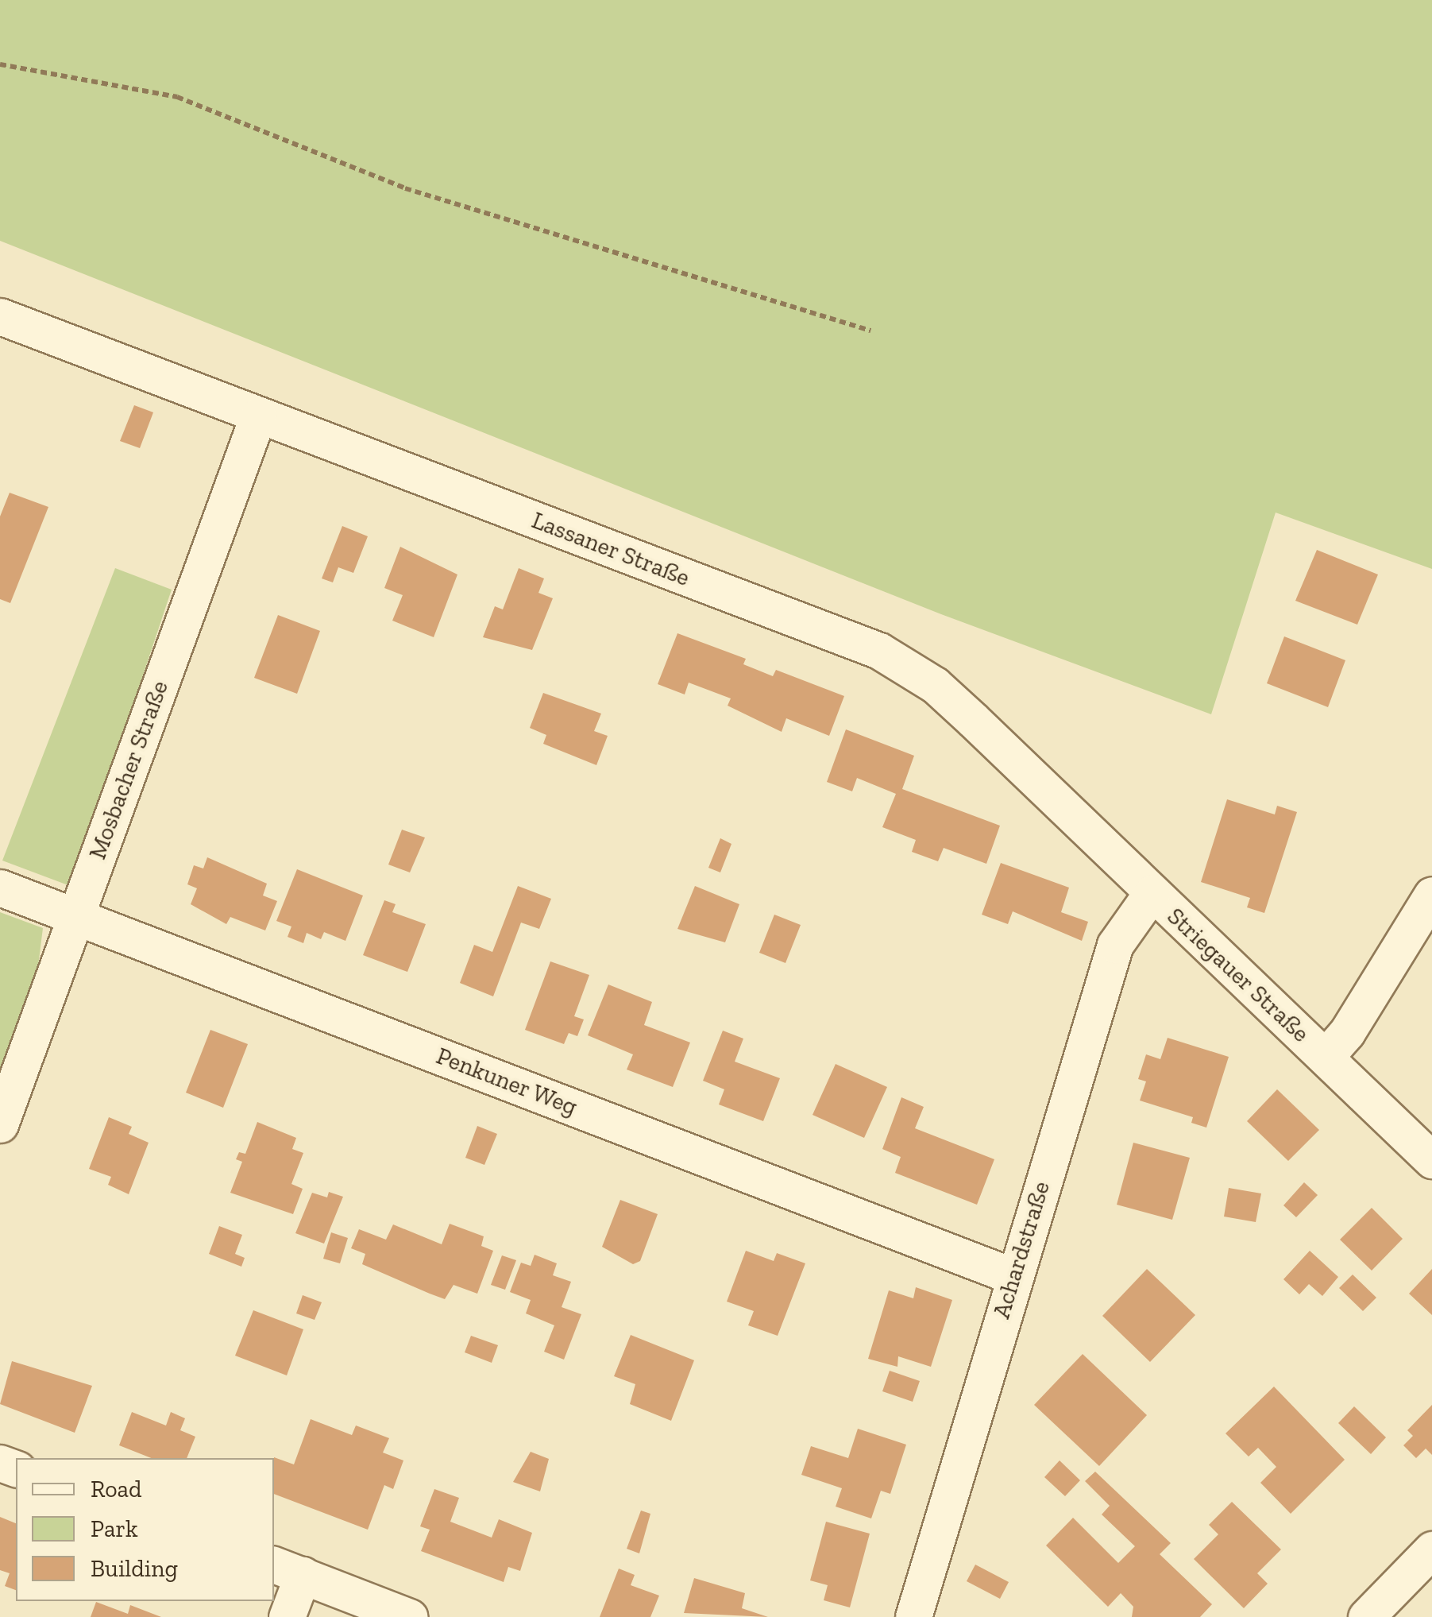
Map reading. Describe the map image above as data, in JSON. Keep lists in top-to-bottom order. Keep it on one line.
{"streets":{"street":["Lassaner Straße","Mosbacher Straße","Striegauer Straße","Penkuner Weg","Achardstraße"]},"crossings":[["Lassaner Straße","Mosbacher Straße"],["Lassaner Straße","Striegauer Straße"],["Lassaner Straße","Achardstraße"],["Mosbacher Straße","Penkuner Weg"],["Striegauer Straße","Achardstraße"],["Penkuner Weg","Achardstraße"]],"legend":["Road","Park","Building"]}
